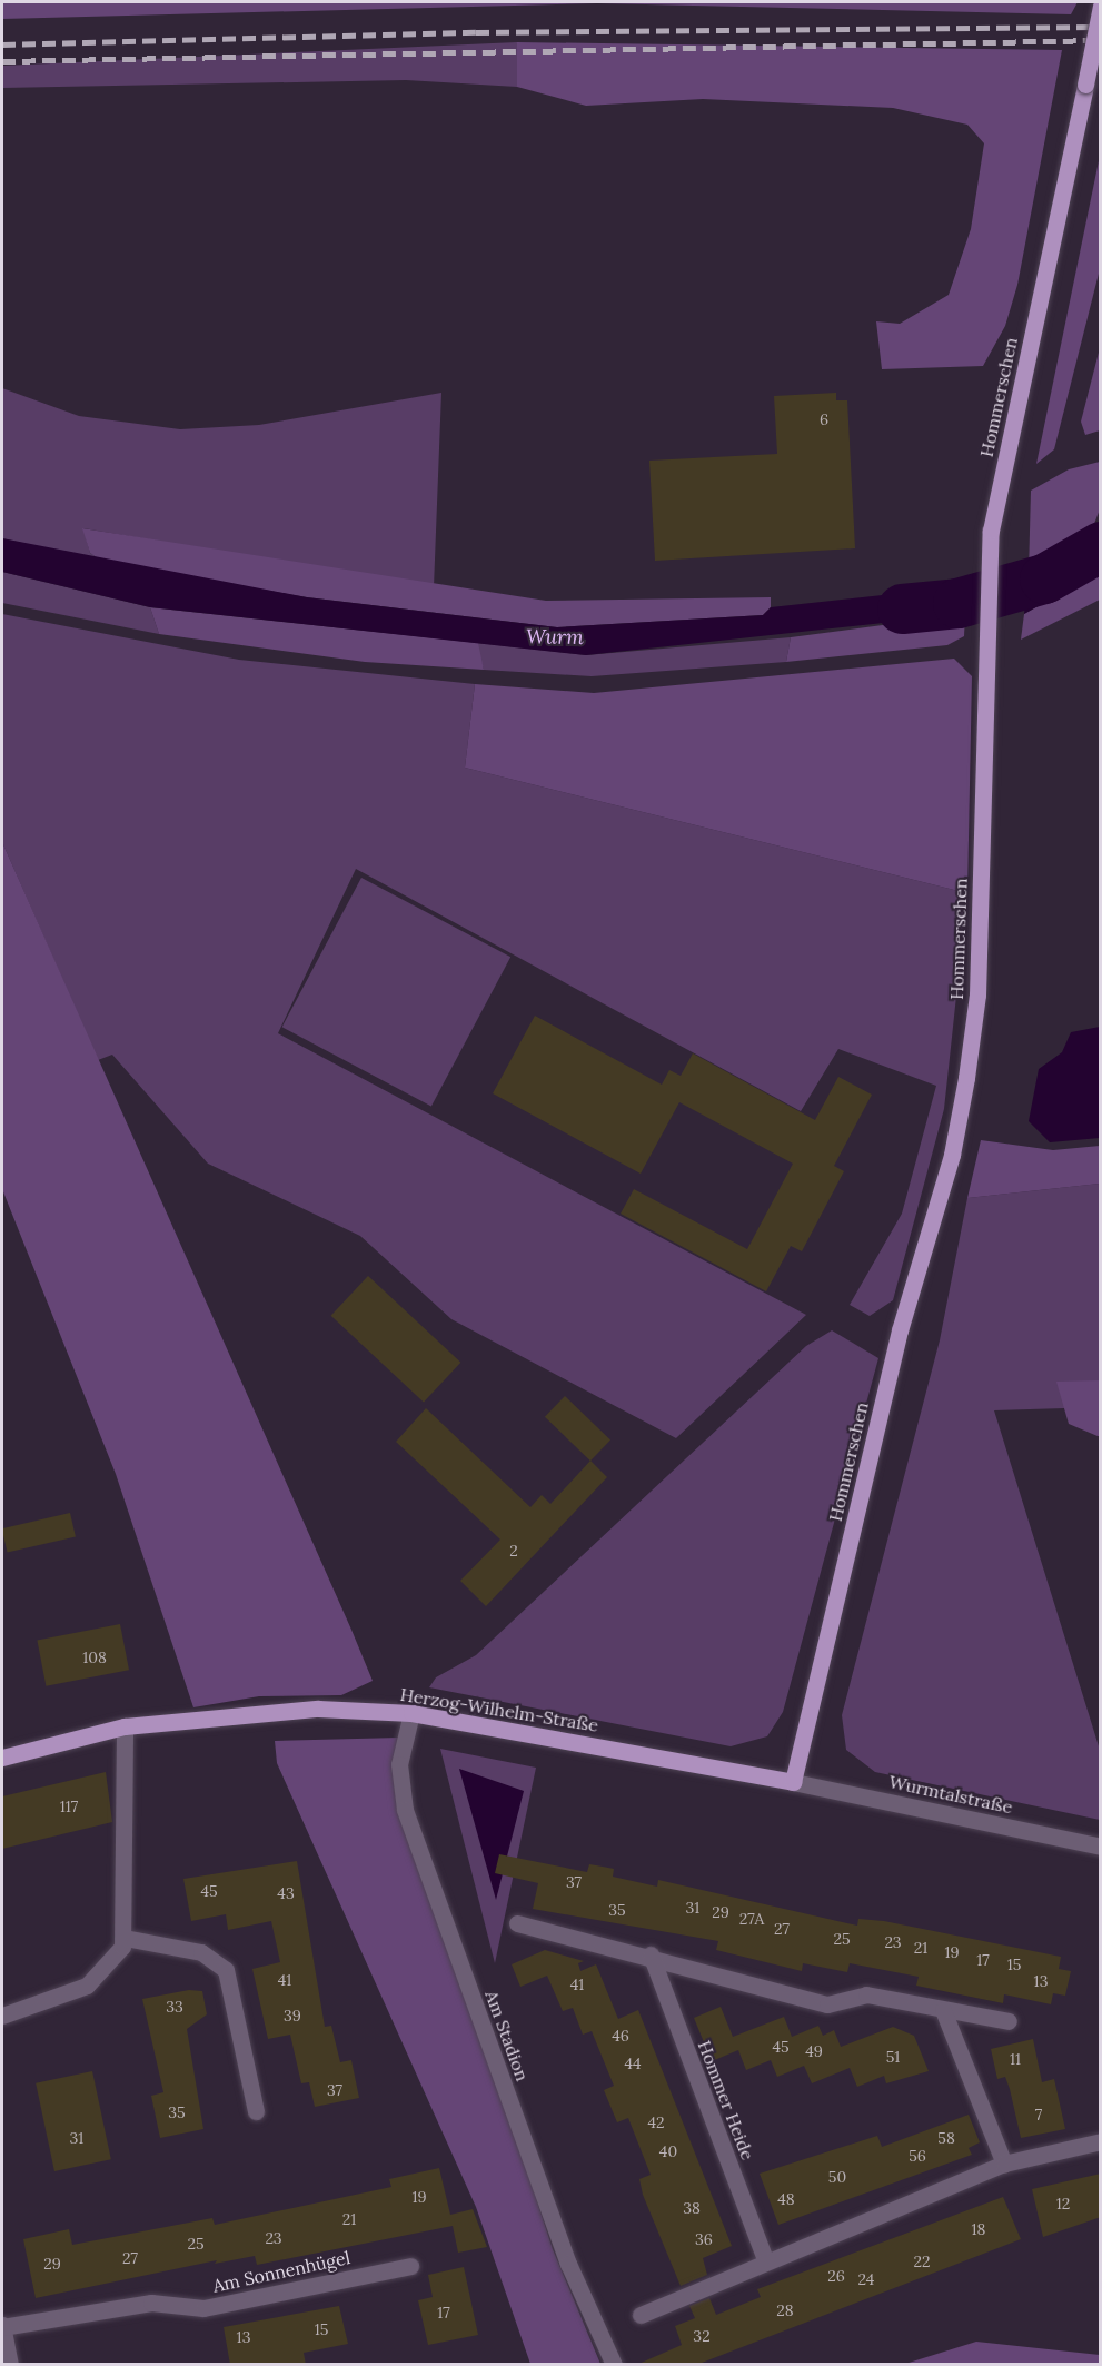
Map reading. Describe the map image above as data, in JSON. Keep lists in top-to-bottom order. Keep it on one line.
{"streets":{"main road":["Hommerschen","Herzog-Wilhelm-Straße"],"street":["Wurmtalstraße","Am Stadion","Hommer Heide","Am Sonnenhügel"]},"crossings":[["Hommerschen","Herzog-Wilhelm-Straße"],["Hommerschen","Wurmtalstraße"],["Herzog-Wilhelm-Straße","Wurmtalstraße"],["Herzog-Wilhelm-Straße","Am Stadion"]],"water":["Wurm"],"house_numbers":["6","2","108","117","37","45","43","31","35","29","27A","27","25","23","21","19","17","15","41","13","41","33","39","46","45","49","51","11","44","37","35","7","42","31","58","40","56","50","19","48","12","38","21","18","23","36","25","27","22","29","26","24","28","17","15","32","13"]}
